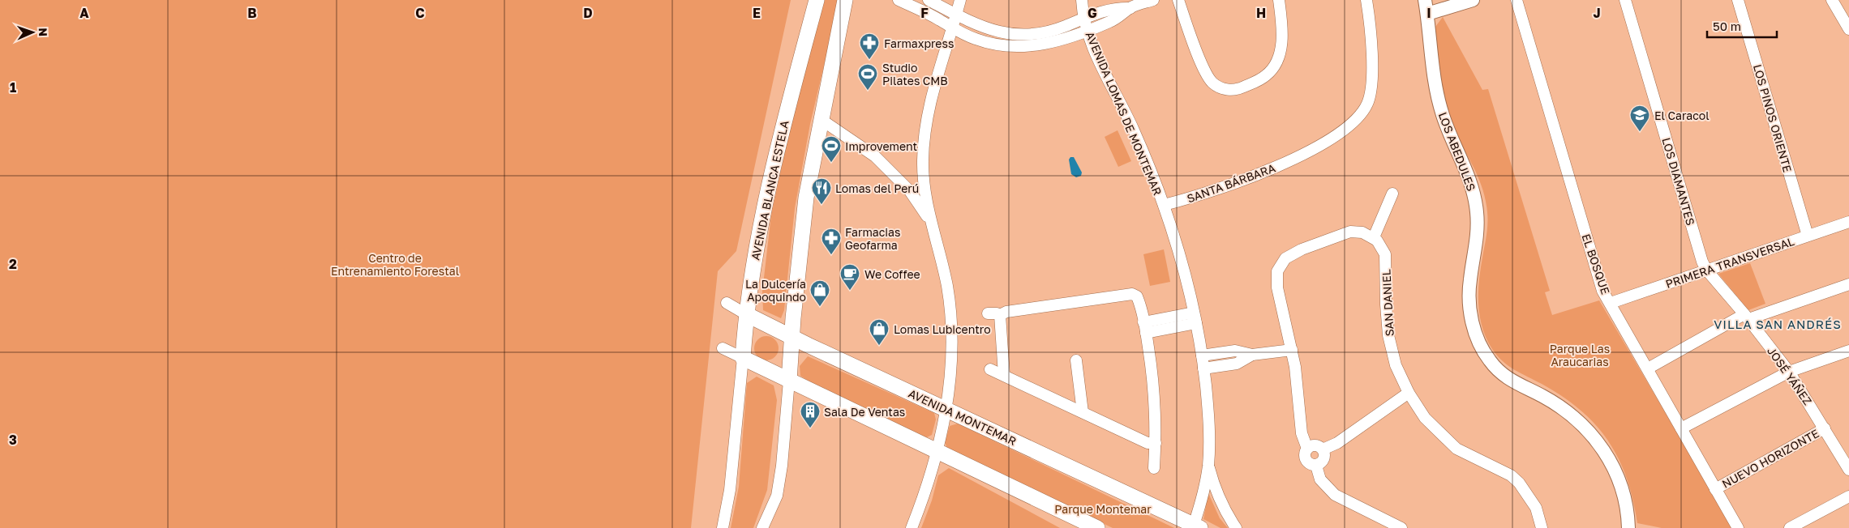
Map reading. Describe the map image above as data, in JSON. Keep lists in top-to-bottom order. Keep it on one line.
{"streets":{"main road":["AVENIDA BLANCA ESTELA","AVENIDA MONTEMAR"],"street":["AVENIDA LOMAS DE MONTEMAR","LOS PINOS ORIENTE","LOS ABEDULES","LOS DIAMANTES","SANTA BÁRBARA","PRIMERA TRANSVERSAL","EL BOSQUE","SAN DANIEL","JOSÉ YÁÑEZ","NUEVO HORIZONTE"]},"crossings":[["AVENIDA LOMAS DE MONTEMAR","SANTA BÁRBARA"],["AVENIDA LOMAS DE MONTEMAR","AVENIDA MONTEMAR"],["LOS PINOS ORIENTE","PRIMERA TRANSVERSAL"],["LOS DIAMANTES","PRIMERA TRANSVERSAL"],["LOS DIAMANTES","JOSÉ YÁÑEZ"],["AVENIDA BLANCA ESTELA","AVENIDA MONTEMAR"],["PRIMERA TRANSVERSAL","EL BOSQUE"],["PRIMERA TRANSVERSAL","JOSÉ YÁÑEZ"],["EL BOSQUE","NUEVO HORIZONTE"],["JOSÉ YÁÑEZ","NUEVO HORIZONTE"]],"districts":["VILLA SAN ANDRÉS"],"parks":["Centro de Entrenamiento Forestal","Parque Las Araucarias","Parque Montemar"],"places":{"pharmacy":["Farmaxpress","Farmacias Geofarma"],"sports":["Studio Pilates CMB","Improvement"],"school or university":["El Caracol"],"restaurant":["Lomas del Perú"],"cafe":["We Coffee"],"shop":["La Dulcería Apoquindo","Lomas Lubicentro"],"building":["Sala De Ventas"]},"scale_bar":"50 m","north":"right","grid":{"columns":["A","B","C","D","E","F","G","H","I","J"],"rows":["1","2","3"]}}
